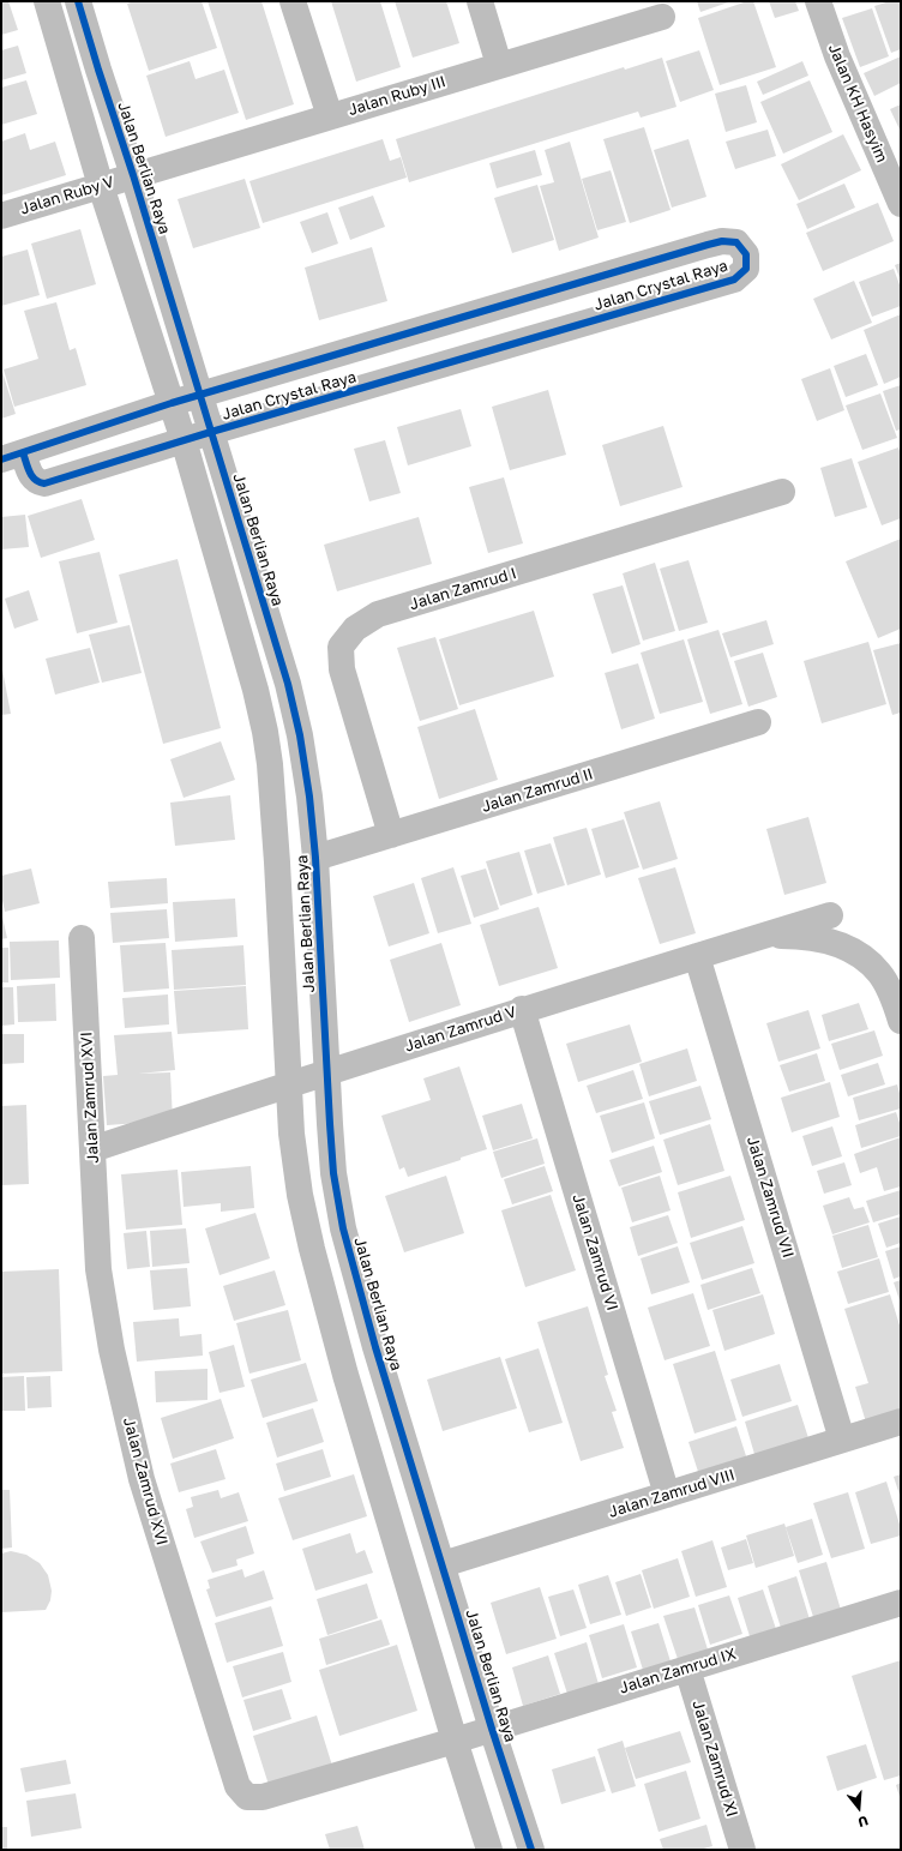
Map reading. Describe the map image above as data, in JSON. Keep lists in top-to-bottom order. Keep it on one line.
{"streets":{"street":["Jalan Ruby III","Jalan KH Hasyim","Jalan Berlian Raya","Jalan Ruby V","Jalan Crystal Raya","Jalan Zamrud I","Jalan Zamrud II","Jalan Zamrud V","Jalan Zamrud XVI","Jalan Zamrud VII","Jalan Zamrud VI","Jalan Zamrud VIII","Jalan Zamrud IX","Jalan Zamrud XI"]},"crossings":[["Jalan Ruby III","Jalan Berlian Raya"],["Jalan Ruby III","Jalan Ruby V"],["Jalan Berlian Raya","Jalan Ruby V"],["Jalan Berlian Raya","Jalan Crystal Raya"],["Jalan Berlian Raya","Jalan Zamrud II"],["Jalan Berlian Raya","Jalan Zamrud V"],["Jalan Berlian Raya","Jalan Zamrud XVI"],["Jalan Berlian Raya","Jalan Zamrud VIII"],["Jalan Berlian Raya","Jalan Zamrud IX"],["Jalan Zamrud I","Jalan Zamrud II"],["Jalan Zamrud V","Jalan Zamrud XVI"],["Jalan Zamrud V","Jalan Zamrud VII"],["Jalan Zamrud V","Jalan Zamrud VI"],["Jalan Zamrud XVI","Jalan Zamrud IX"],["Jalan Zamrud VII","Jalan Zamrud VIII"],["Jalan Zamrud VI","Jalan Zamrud VIII"],["Jalan Zamrud IX","Jalan Zamrud XI"]],"north":"bottom"}
